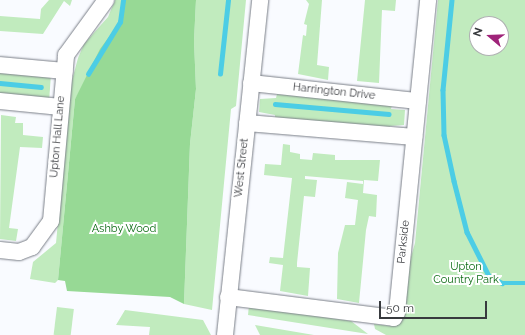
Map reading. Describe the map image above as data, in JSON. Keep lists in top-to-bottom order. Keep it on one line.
{"streets":{"street":["Harrington Drive","Upton Hall Lane","West Street","Parkside"]},"crossings":[["Harrington Drive","West Street"],["Harrington Drive","Parkside"],["West Street","Parkside"]],"parks":["Ashby Wood","Upton Country Park"],"scale_bar":"50 m","north":"left"}
